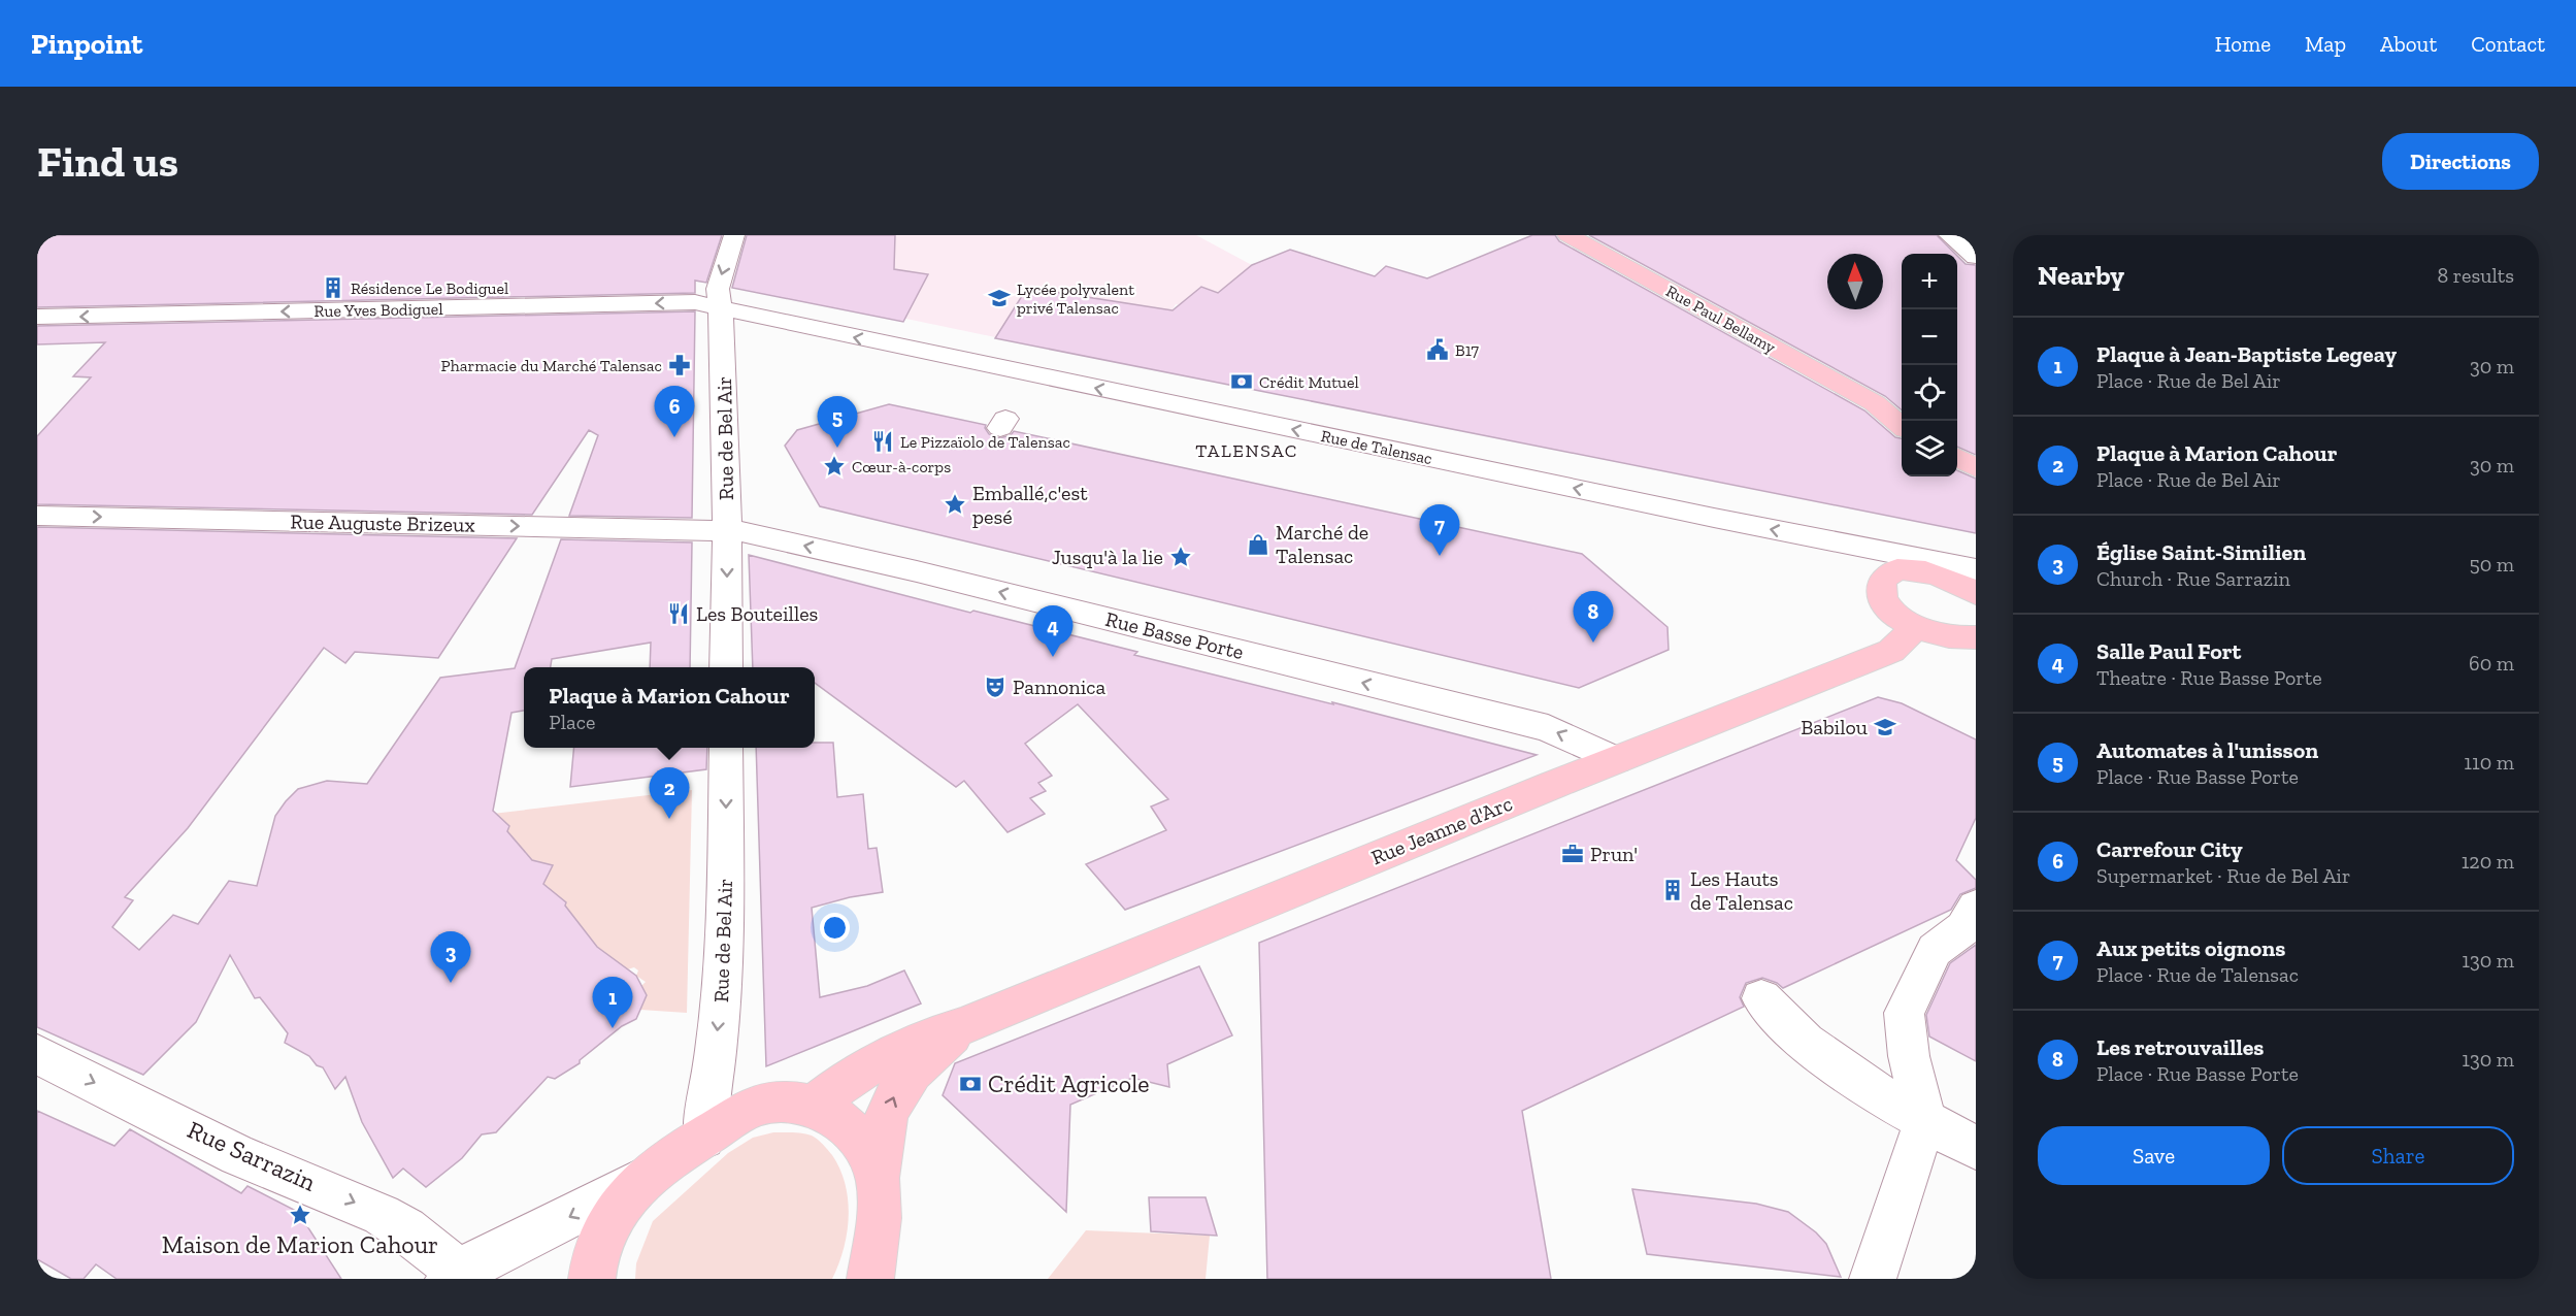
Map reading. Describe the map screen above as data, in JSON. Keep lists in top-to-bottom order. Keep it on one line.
{"streets":{"main road":["Rue Paul Bellamy","Rue Jeanne d'Arc"],"street":["Rue Yves Bodiguel","Rue de Bel Air","Rue de Talensac","Rue Auguste Brizeux","Rue Basse Porte","Rue Sarrazin"]},"crossings":[["Rue Yves Bodiguel","Rue de Bel Air"],["Rue Yves Bodiguel","Rue de Talensac"],["Rue de Bel Air","Rue de Talensac"],["Rue de Bel Air","Rue Auguste Brizeux"],["Rue de Bel Air","Rue Basse Porte"],["Rue Auguste Brizeux","Rue Basse Porte"],["Rue Basse Porte","Rue Jeanne d'Arc"]],"one_way":["Rue Yves Bodiguel","Rue de Bel Air","Rue de Talensac","Rue Auguste Brizeux","Rue Basse Porte","Rue Sarrazin"],"districts":["TALENSAC"],"places":{"building":["Résidence Le Bodiguel","Les Hauts de Talensac"],"school or university":["Lycée polyvalent privé Talensac","Babilou"],"public building":["B17"],"pharmacy":["Pharmacie du Marché Talensac"],"bank":["Crédit Mutuel","Crédit Agricole"],"restaurant":["Le Pizzaïolo de Talensac","Les Bouteilles"],"place":["Cœur-à-corps","Emballé,c'est pesé","Jusqu'à la lie","Maison de Marion Cahour"],"shop":["Marché de Talensac"],"theatre":["Pannonica"],"office":["Prun'"]},"north":"top","page":{"header":"Pinpoint","nav":["Home","Map","About","Contact"],"buttons":["Directions",["Save","Share"]],"title":"Find us","heading":["Nearby","8 results"],"map_buttons":["+","−"],"list":[{"mark":"1","name":"Plaque à Jean-Baptiste Legeay","note":"Place · Rue de Bel Air","value":"30 m"},{"mark":"2","name":"Plaque à Marion Cahour","note":"Place · Rue de Bel Air","value":"30 m"},{"mark":"3","name":"Église Saint-Similien","note":"Church · Rue Sarrazin","value":"50 m"},{"mark":"4","name":"Salle Paul Fort","note":"Theatre · Rue Basse Porte","value":"60 m"},{"mark":"5","name":"Automates à l'unisson","note":"Place · Rue Basse Porte","value":"110 m"},{"mark":"6","name":"Carrefour City","note":"Supermarket · Rue de Bel Air","value":"120 m"},{"mark":"7","name":"Aux petits oignons","note":"Place · Rue de Talensac","value":"130 m"},{"mark":"8","name":"Les retrouvailles","note":"Place · Rue Basse Porte","value":"130 m"}],"pins":["6","5","7","8","4","2","3","1"],"popup":["Plaque à Marion Cahour","Place"]}}
